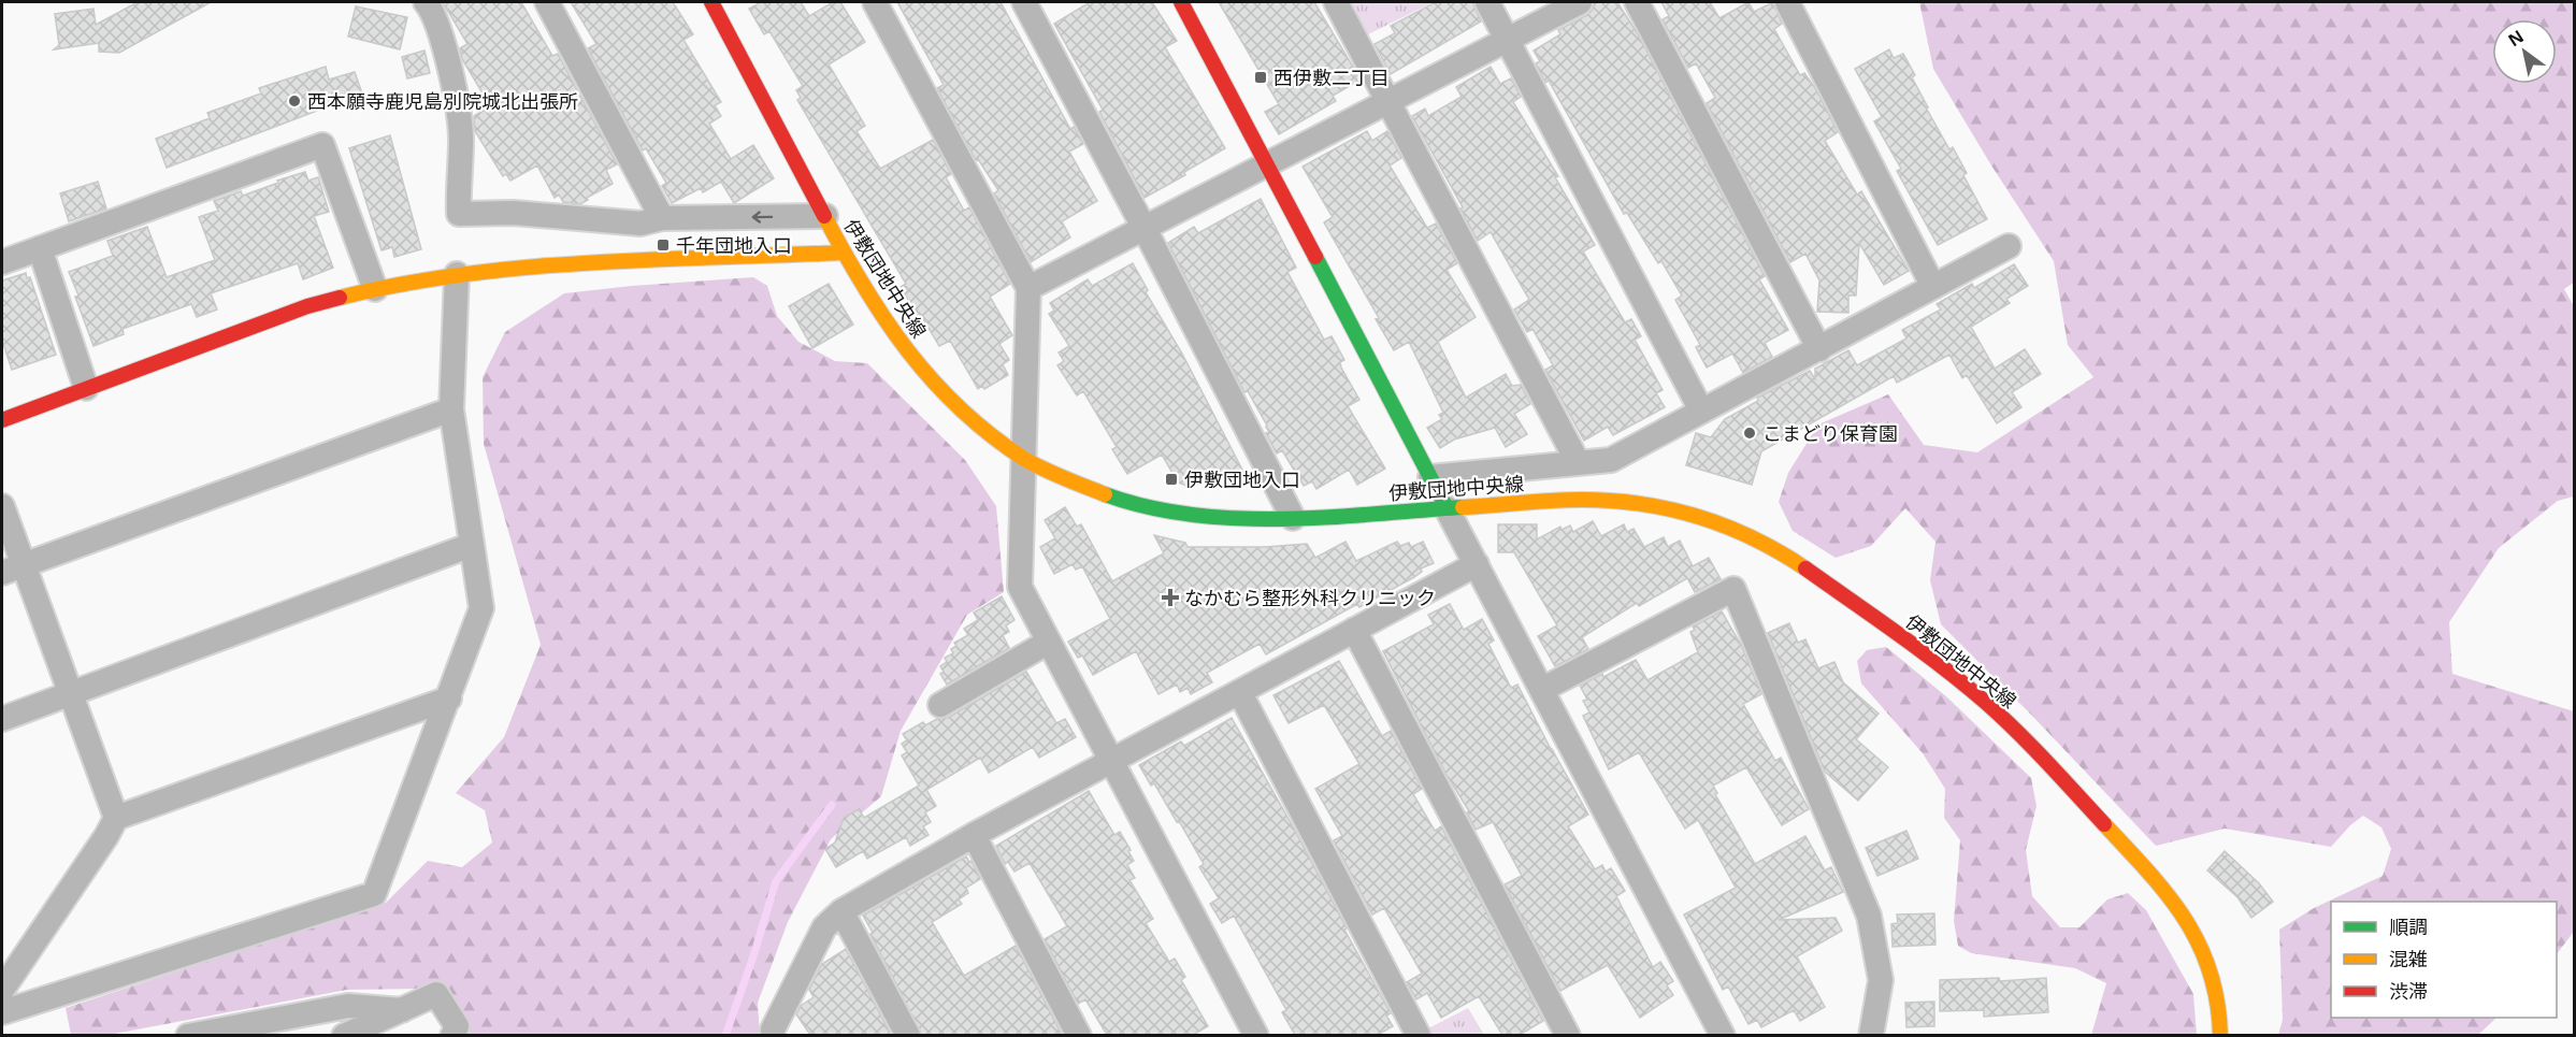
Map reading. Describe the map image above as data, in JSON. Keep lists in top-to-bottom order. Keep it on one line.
{"streets":{"street":["伊敷団地中央線"]},"places":{"transit":["西伊敷二丁目","千年団地入口","伊敷団地入口"],"other":["西本願寺鹿児島別院城北出張所","こまどり保育園"],"health":["なかむら整形外科クリニック"]},"legend":["順調","混雑","渋滞"],"north":"top left"}
